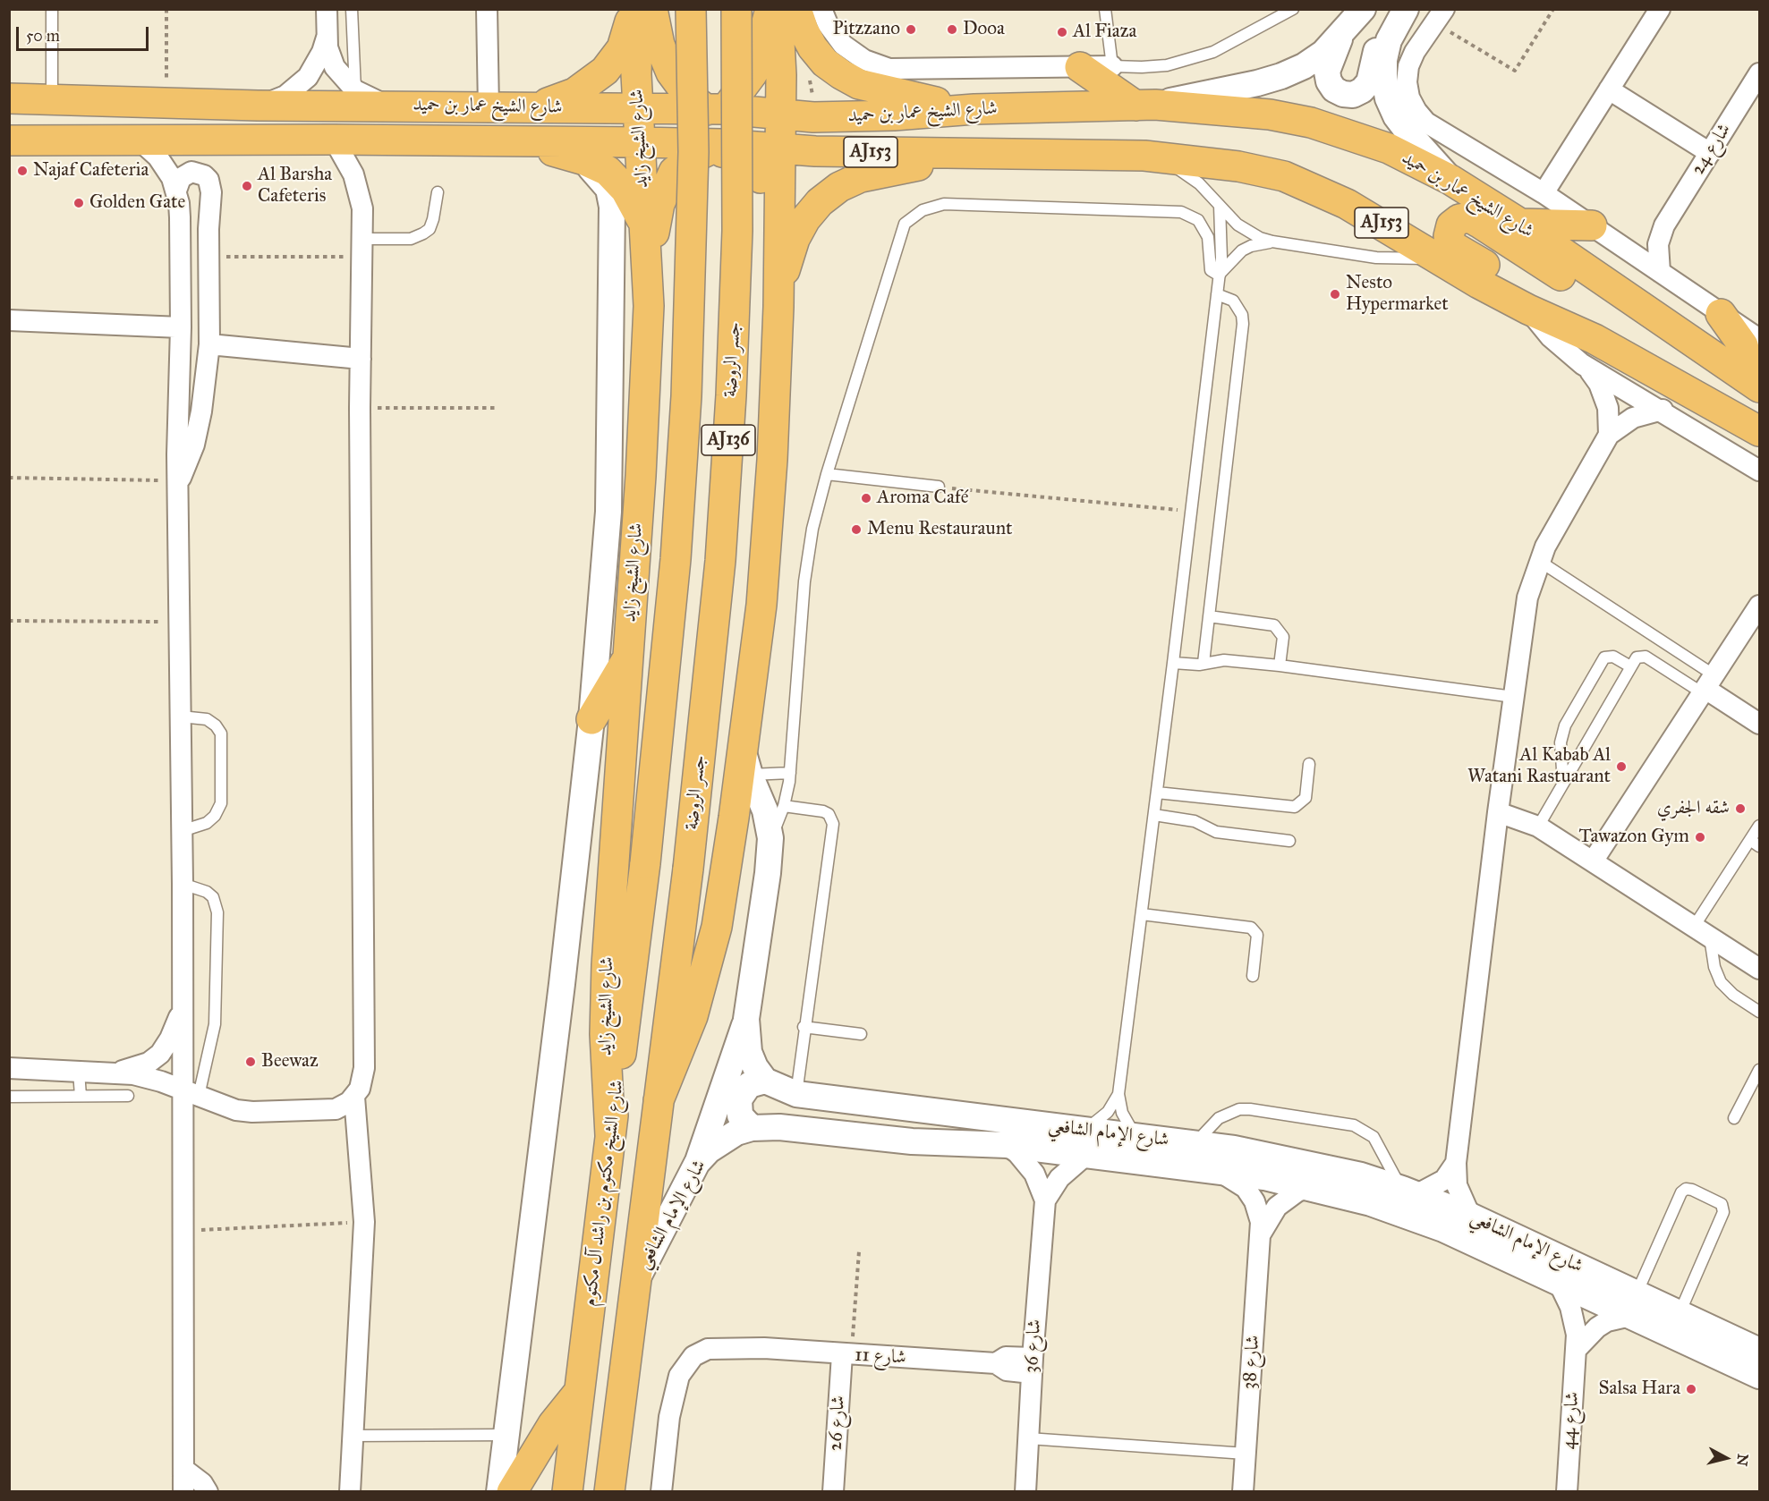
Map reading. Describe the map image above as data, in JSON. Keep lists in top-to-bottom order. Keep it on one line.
{"streets":{"main road":["شارع الشيخ عمار بن حميد","شارع الشيخ زايد","AJ153","جسر الروضة","AJ136","شارع الشيخ مكتوم بن راشد آل مكتوم"],"street":["شارع 24","شارع الإمام الشافعي","شارع 36","شارع 11","شارع 38","شارع 44","شارع 26"]},"crossings":[["شارع الشيخ عمار بن حميد","شارع الشيخ زايد"],["شارع الشيخ زايد","شارع الشيخ مكتوم بن راشد آل مكتوم"],["شارع الإمام الشافعي","شارع 36"],["شارع الإمام الشافعي","شارع 38"],["شارع الإمام الشافعي","شارع 44"],["شارع 36","شارع 11"],["شارع 11","شارع 26"]],"places":["Pitzzano","Dooa","Al Fiaza","Najaf Cafeteria","Al Barsha Cafeteris","Golden Gate","Nesto Hypermarket","Aroma Café","Menu Restauraunt","Al Kabab Al Watani Rastuarant","شقه الجفري","Tawazon Gym","Beewaz","Salsa Hara"],"scale_bar":"50 m","north":"right"}
